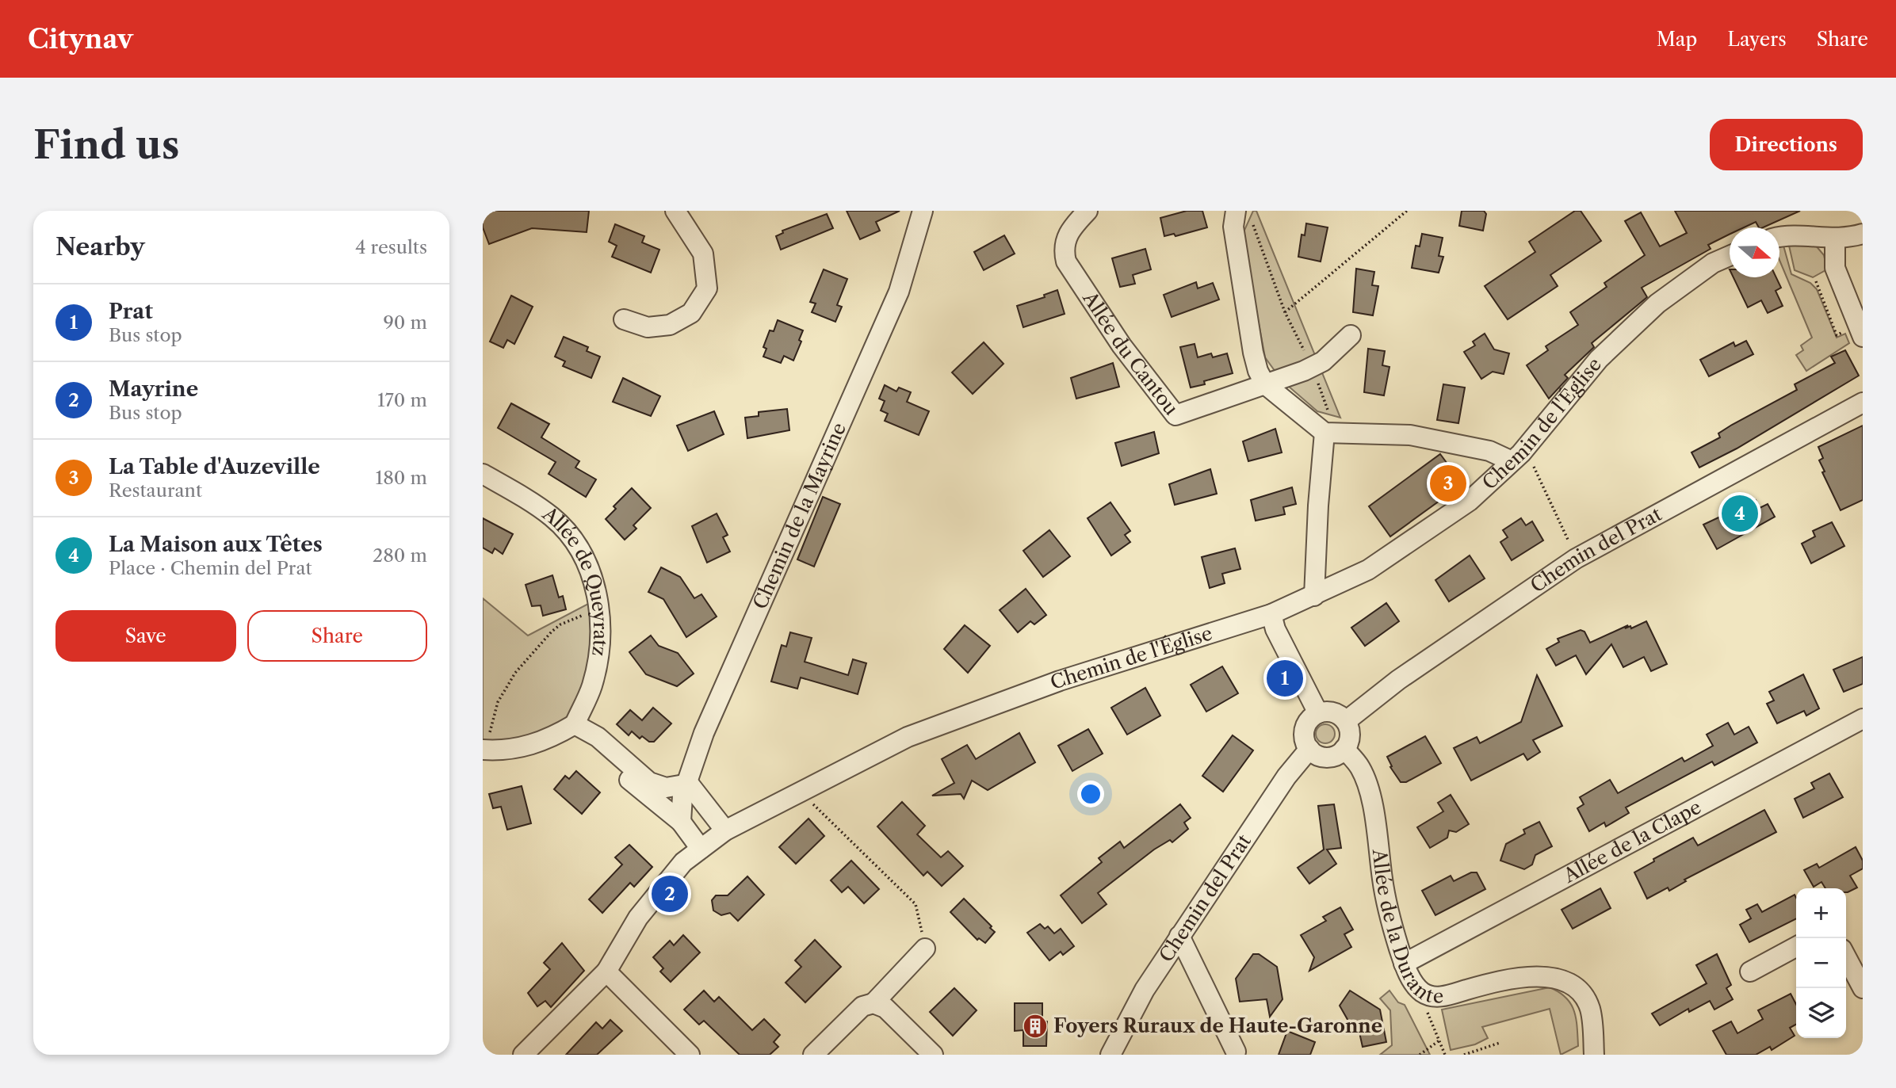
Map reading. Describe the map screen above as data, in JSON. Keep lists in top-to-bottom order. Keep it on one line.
{"streets":{"street":["Allée du Cantou","Chemin de l'Église","Chemin de la Mayrine","Chemin del Prat","Allée de Queyratz","Allée de la Clape","Allée de la Durante"]},"crossings":[["Chemin del Prat","Allée de la Durante"],["Allée de la Clape","Allée de la Durante"]],"places":{"building":["Foyers Ruraux de Haute-Garonne"]},"north":"right","page":{"header":"Citynav","nav":["Map","Layers","Share"],"buttons":["Directions",["Save","Share"]],"title":"Find us","heading":["Nearby","4 results"],"list":[{"mark":"1","name":"Prat","note":"Bus stop","value":"90 m"},{"mark":"2","name":"Mayrine","note":"Bus stop","value":"170 m"},{"mark":"3","name":"La Table d'Auzeville","note":"Restaurant","value":"180 m"},{"mark":"4","name":"La Maison aux Têtes","note":"Place · Chemin del Prat","value":"280 m"}],"pins":["3","4","1","2"],"map_buttons":["+","−"]}}
